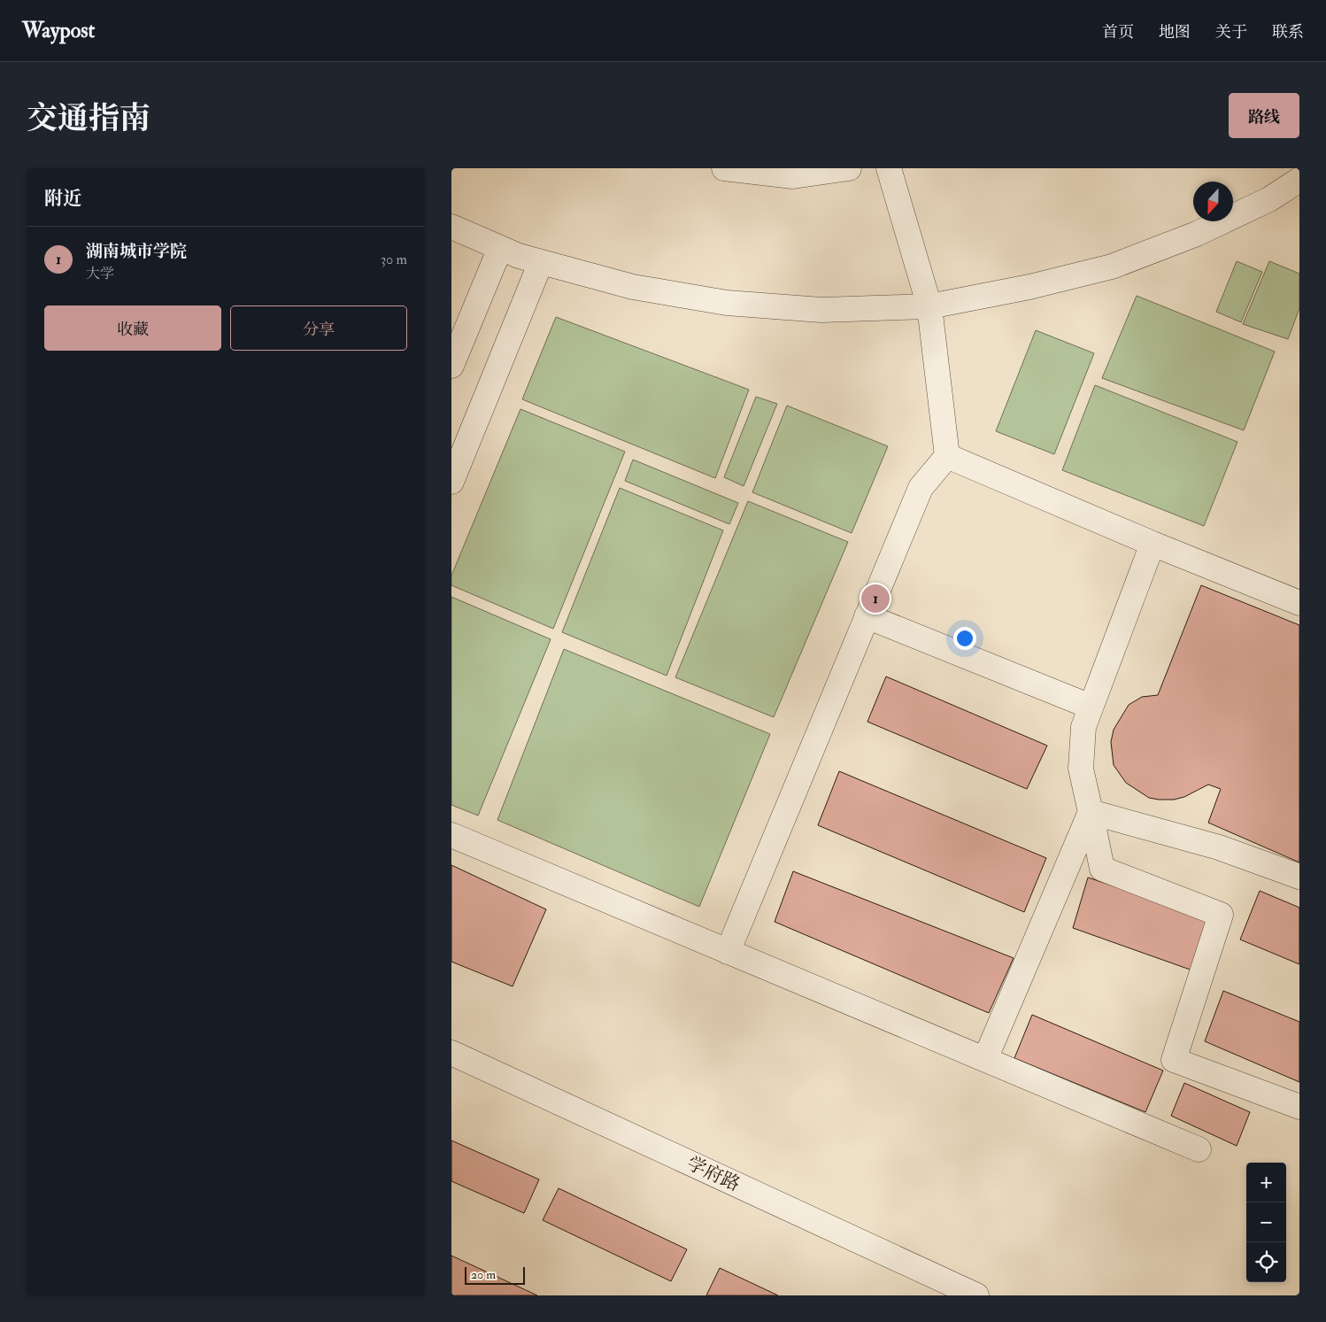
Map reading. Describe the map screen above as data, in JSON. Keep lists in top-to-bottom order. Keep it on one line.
{"streets":{"street":["学府路"]},"scale_bar":"20 m","north":"bottom","page":{"header":"Waypost","nav":["首页","地图","关于","联系"],"title":"交通指南","buttons":["路线",["收藏","分享"]],"heading":"附近","list":[{"mark":"1","name":"湖南城市学院","note":"大学","value":"30 m"}],"pins":"1","map_buttons":["+","−"],"scale":"20 m"}}
